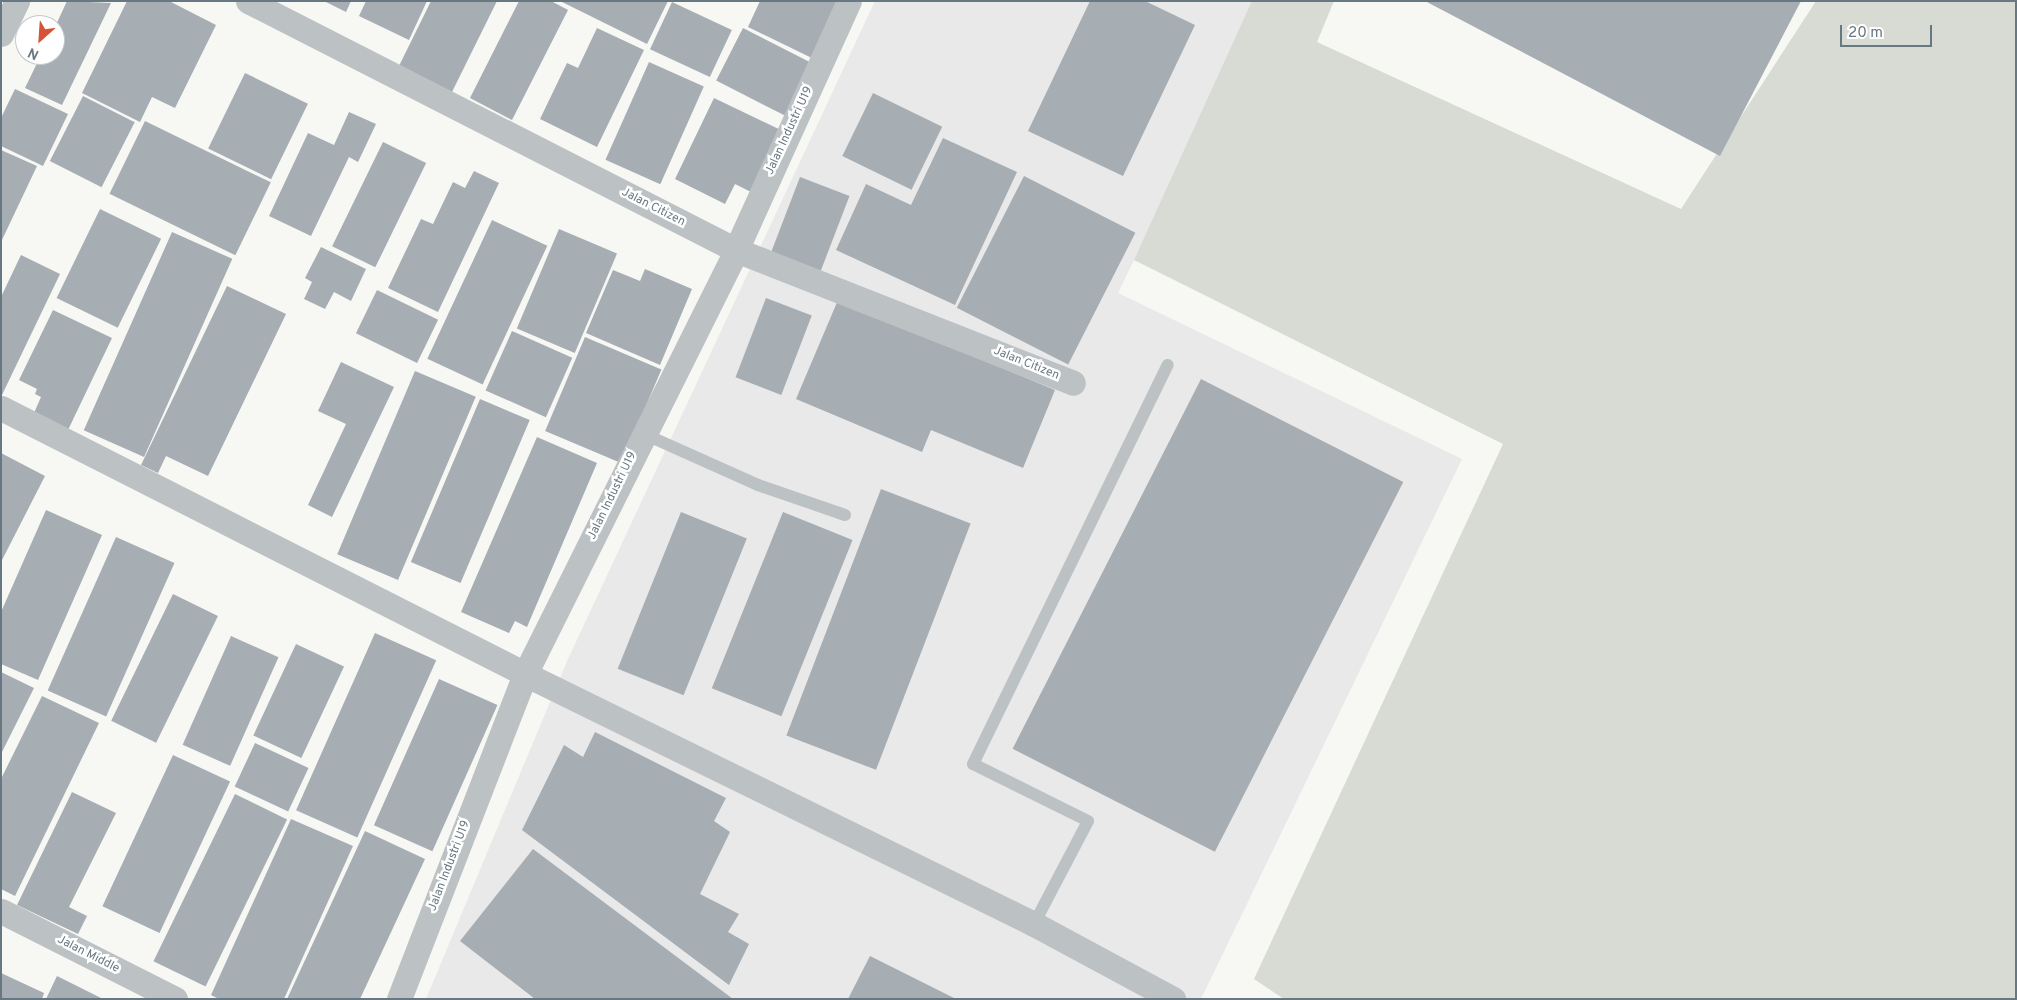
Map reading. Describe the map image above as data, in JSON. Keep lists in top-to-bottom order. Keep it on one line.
{"streets":{"street":["Jalan Industri U19","Jalan Citizen","Jalan Middle"]},"crossings":[["Jalan Industri U19","Jalan Citizen"]],"scale_bar":"20 m","north":"bottom left"}
